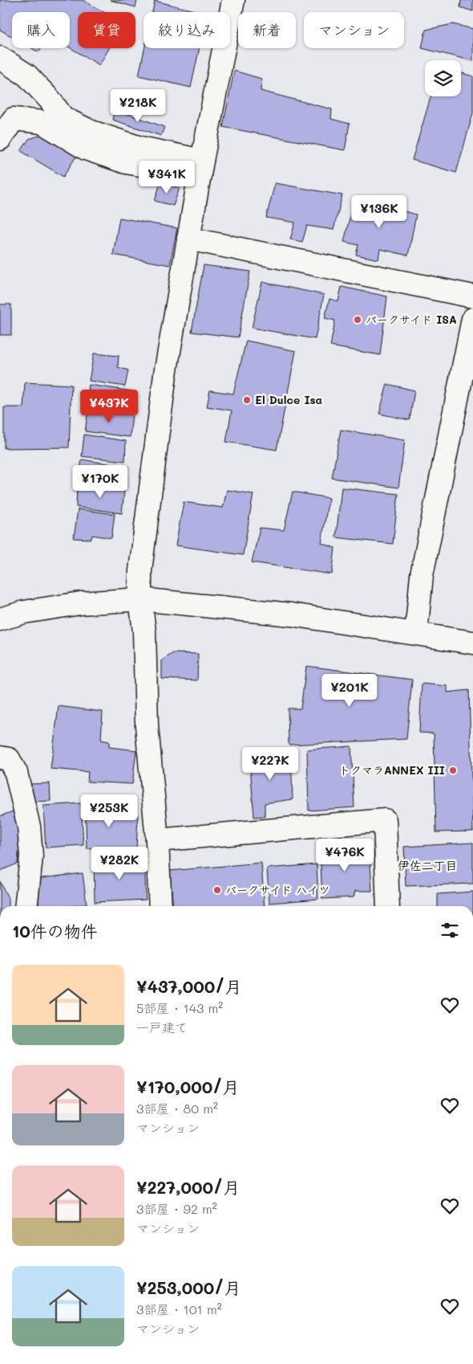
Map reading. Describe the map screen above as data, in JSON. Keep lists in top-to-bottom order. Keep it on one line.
{"districts":["伊佐二丁目"],"places":["パークサイド ISA","El Dulce Isa","トクマラANNEX III","バークサイド ハイツ"],"page":{"chip":["購入","賃貸","絞り込み","新着","マンション"],"price":["¥218K","¥341K","¥136K","¥437K","¥170K","¥201K","¥227K","¥253K","¥476K","¥282K"],"heading":"10件の物件","list":[{"name":"¥437,000/月","note":"5部屋 · 143 m² · 一戸建て"},{"name":"¥170,000/月","note":"3部屋 · 80 m² · マンション"},{"name":"¥227,000/月","note":"3部屋 · 92 m² · マンション"},{"name":"¥253,000/月","note":"3部屋 · 101 m² · マンション"}]}}
